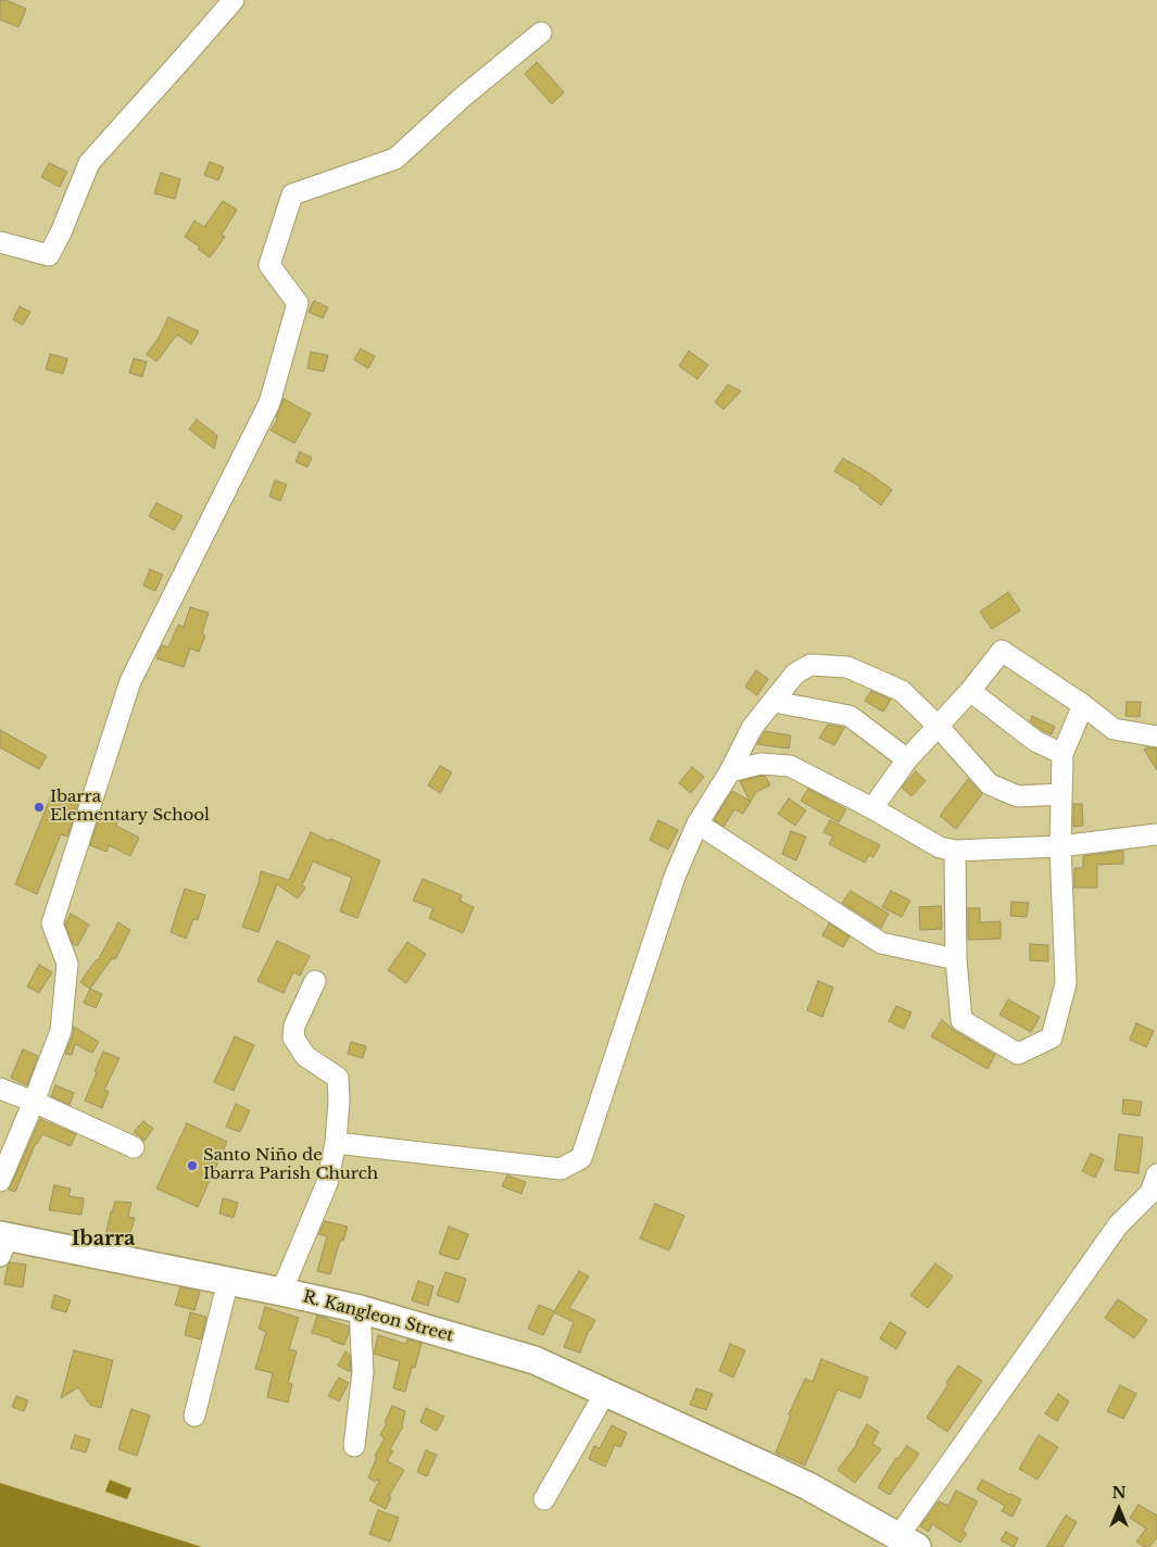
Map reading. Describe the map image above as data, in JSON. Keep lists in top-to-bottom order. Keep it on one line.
{"streets":{"main road":["R. Kangleon Street"]},"districts":["Ibarra"],"places":["Ibarra Elementary School","Santo Niño de Ibarra Parish Church"],"north":"top"}
